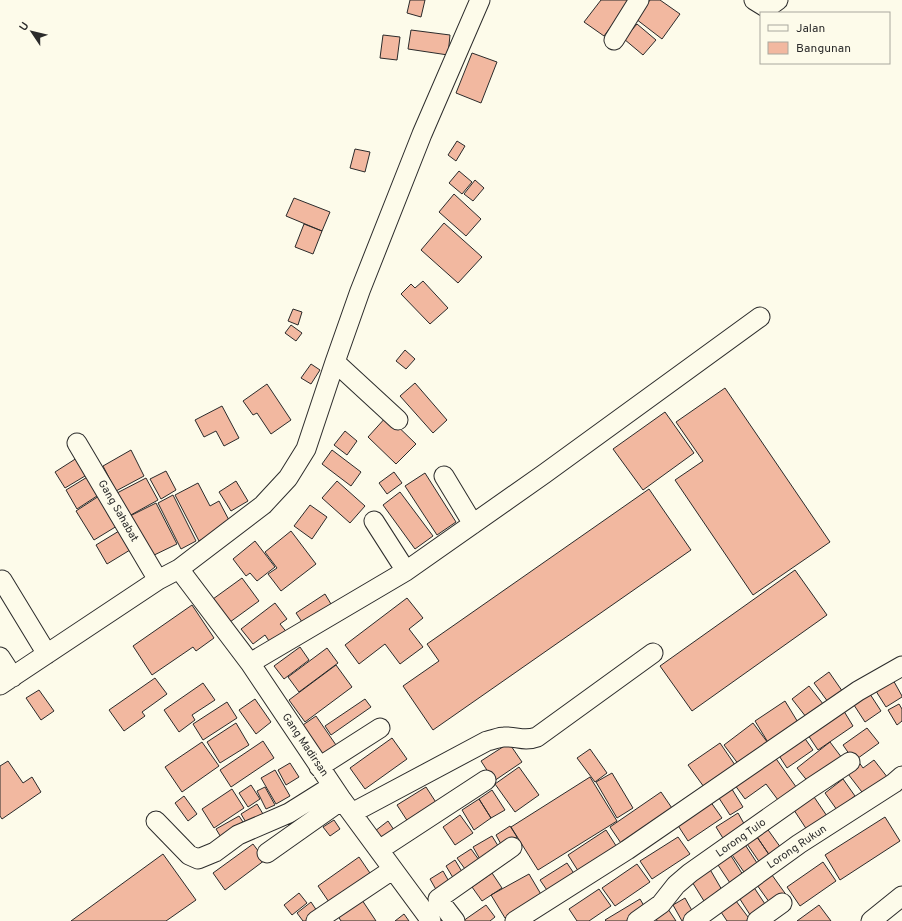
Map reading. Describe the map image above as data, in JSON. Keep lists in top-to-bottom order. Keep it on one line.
{"streets":{"street":["Gang Sahabat","Gang Madirsan","Lorong Tulo","Lorong Rukun"]},"legend":["Jalan","Bangunan"],"north":"top left"}
